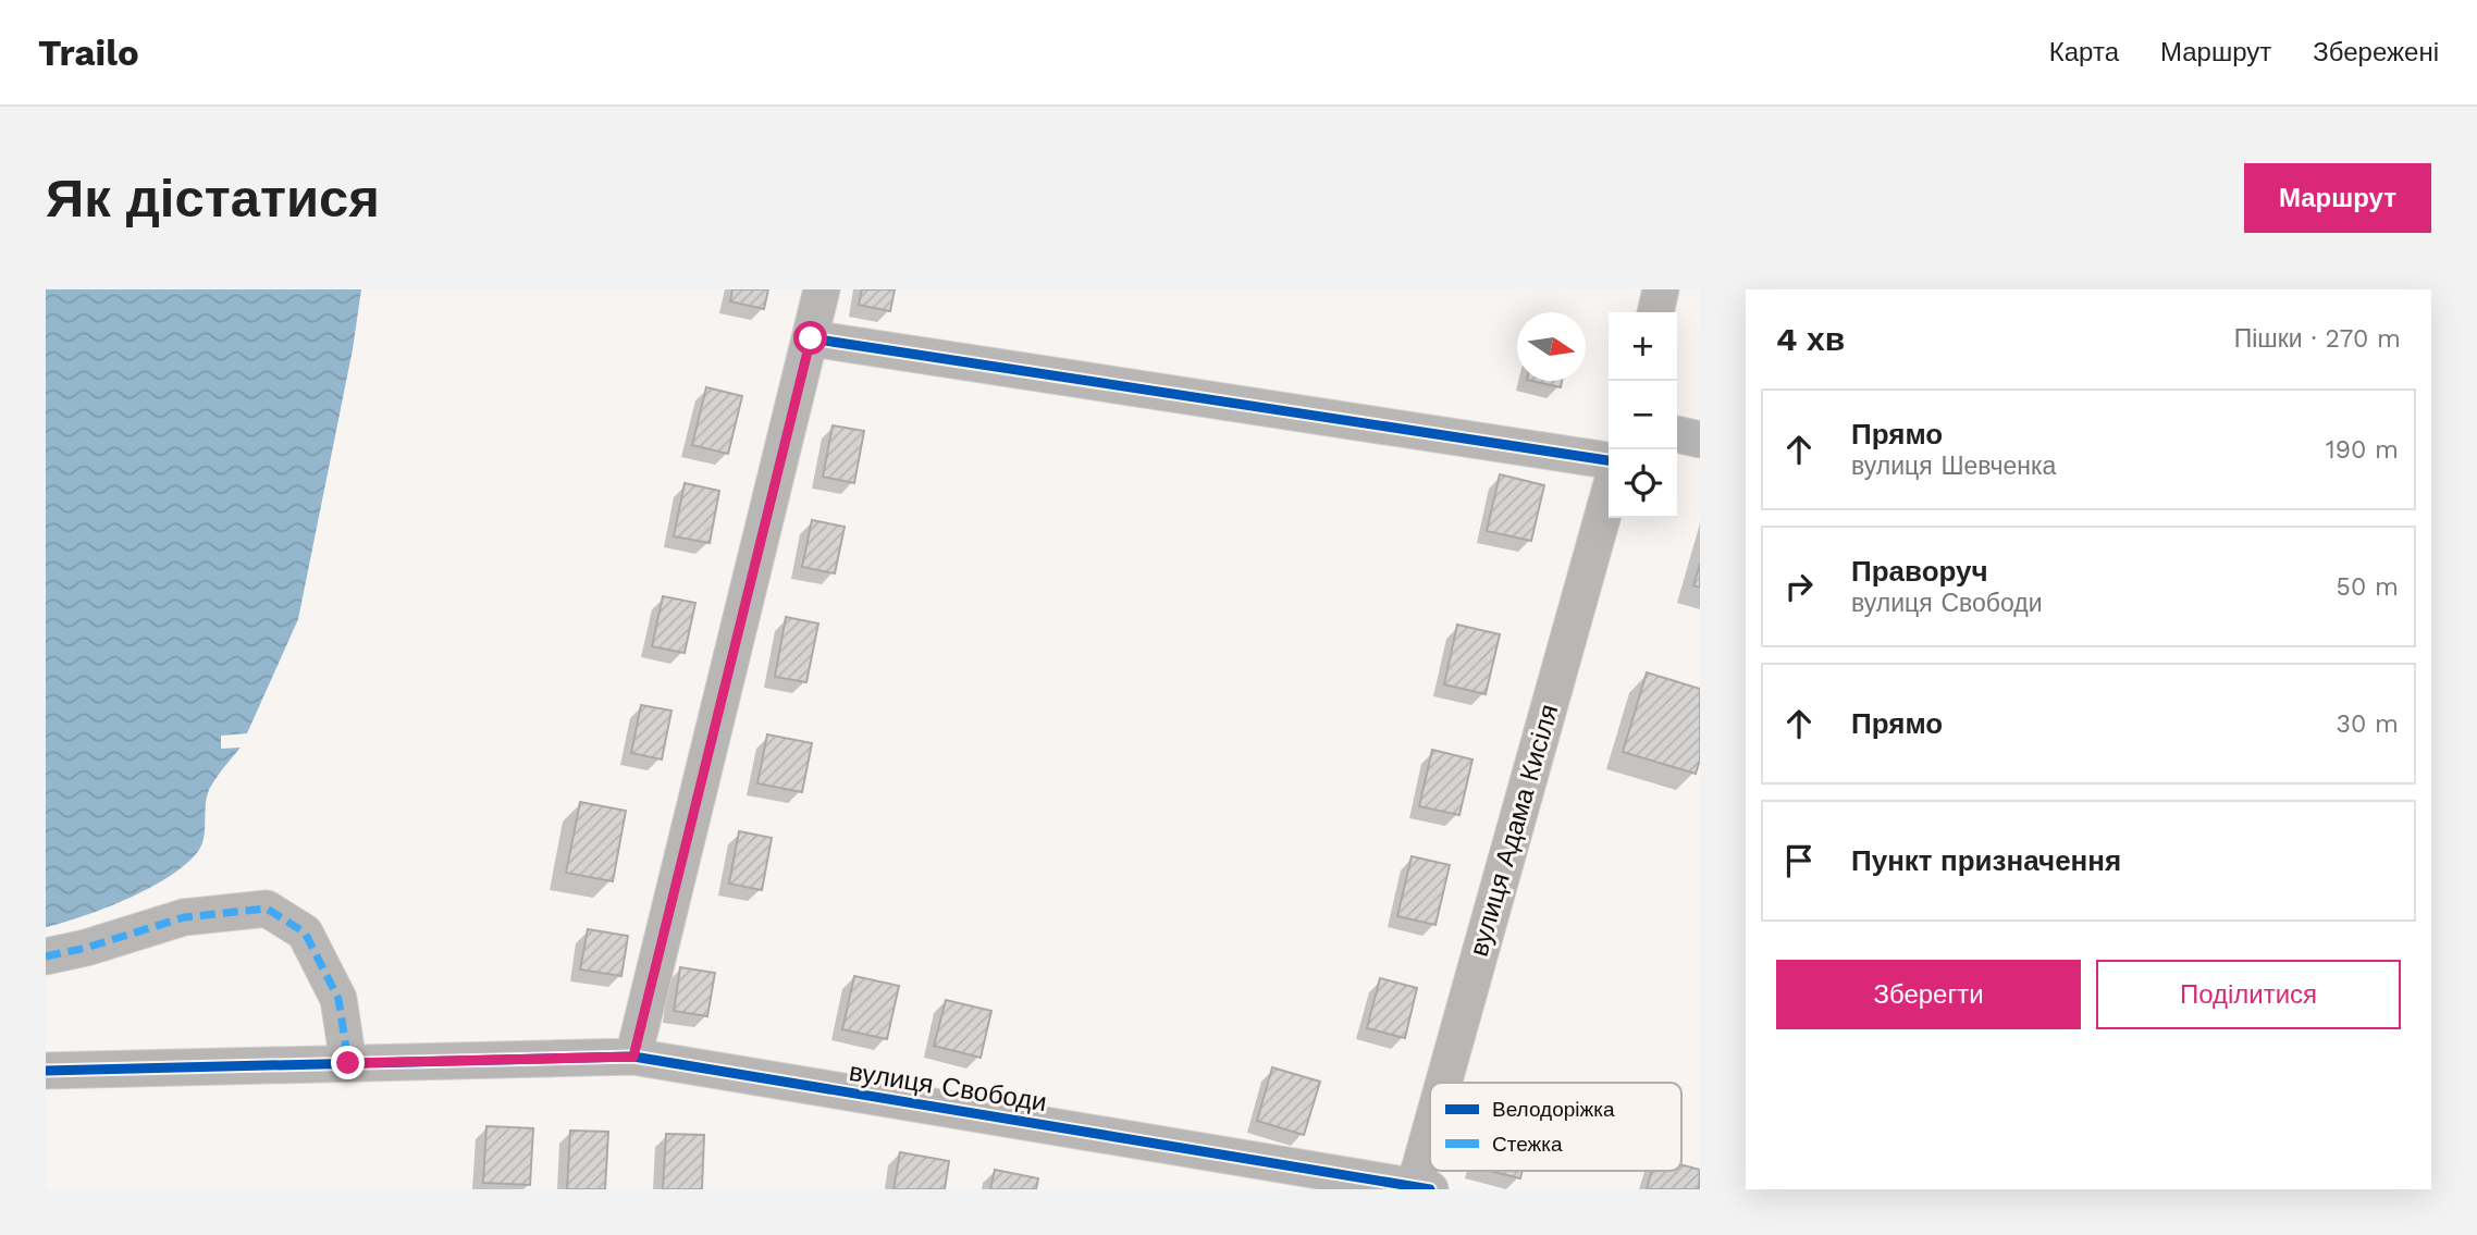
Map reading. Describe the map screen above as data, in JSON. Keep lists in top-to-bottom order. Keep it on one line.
{"streets":{"street":["вулиця Адама Кисіля","вулиця Свободи"]},"crossings":[["вулиця Адама Кисіля","вулиця Свободи"]],"legend":["Велодоріжка","Стежка"],"north":"right","page":{"header":"Trailo","nav":["Карта","Маршрут","Збережені"],"buttons":["Маршрут",["Зберегти","Поділитися"]],"title":"Як дістатися","heading":["4 хв","Пішки · 270 m"],"map_buttons":["+","−"],"list":[["Прямо","вулиця Шевченка","190 m"],["Праворуч","вулиця Свободи","50 m"],["Прямо","30 m"],"Пункт призначення"]}}
